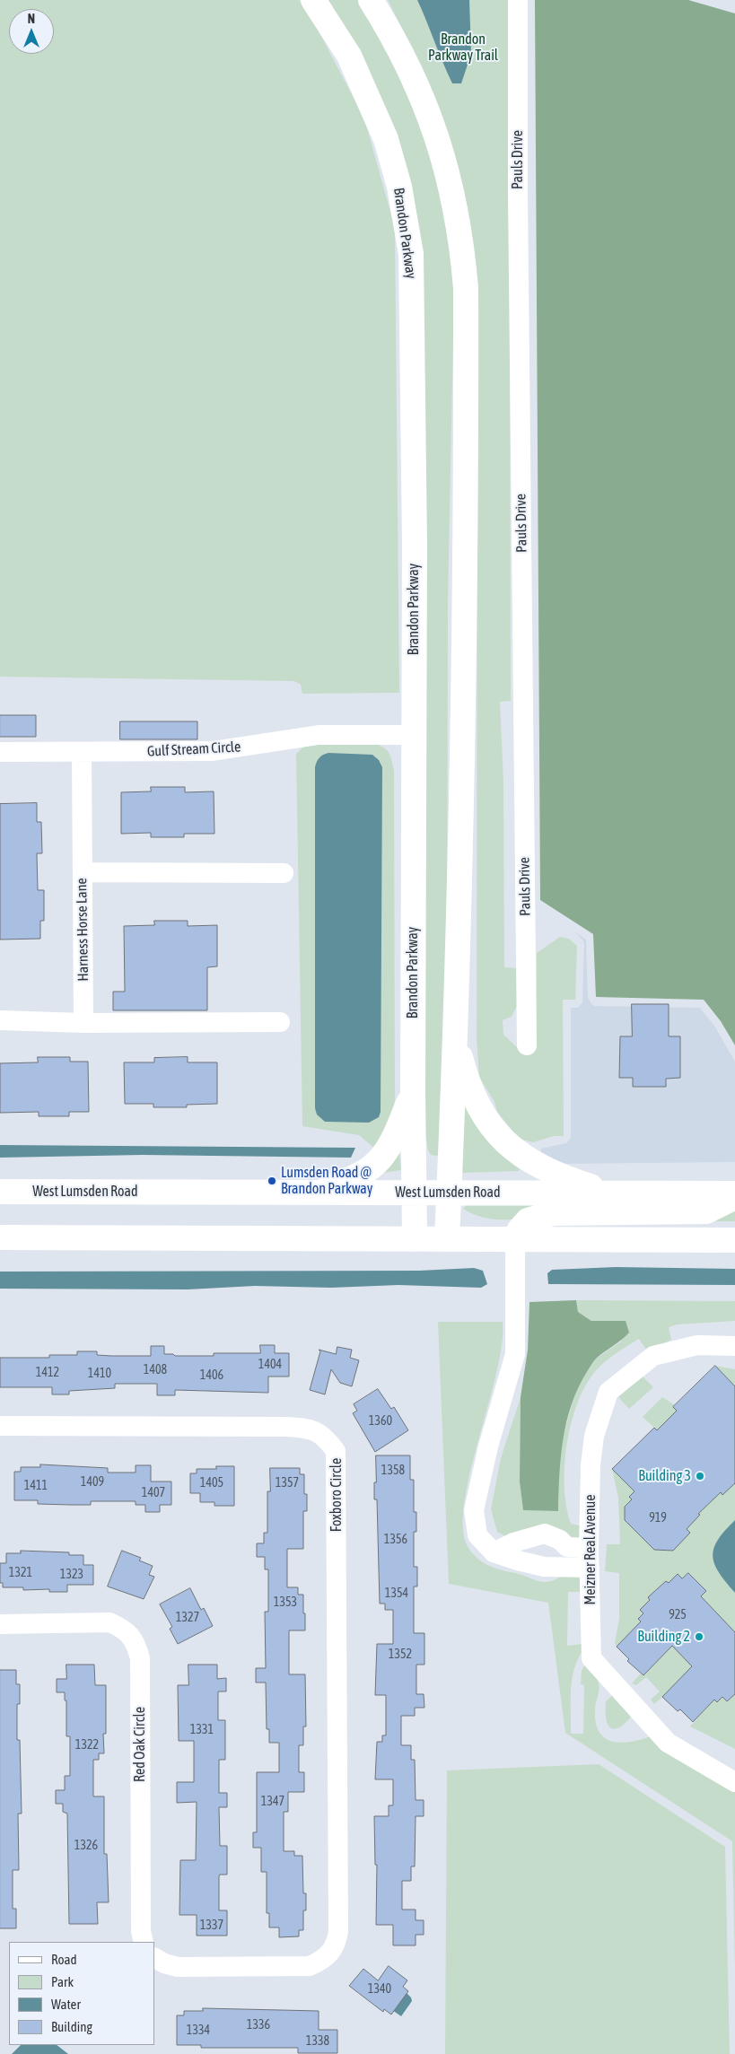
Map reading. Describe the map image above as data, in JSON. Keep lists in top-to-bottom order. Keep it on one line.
{"streets":{"main road":["Brandon Parkway","West Lumsden Road"],"street":["Pauls Drive","Gulf Stream Circle","Harness Horse Lane","Foxboro Circle","Meizner Real Avenue","Red Oak Circle"]},"crossings":[["Brandon Parkway","Gulf Stream Circle"],["Brandon Parkway","West Lumsden Road"],["Gulf Stream Circle","Harness Horse Lane"]],"parks":["Brandon Parkway Trail"],"places":["Lumsden Road @ Brandon Parkway","Building 3","Building 2"],"house_numbers":["1404","1408","1412","1410","1406","1360","1358","1409","1405","1357","1411","1407","919","1356","1321","1323","1354","1353","925","1327","1352","1331","1322","1347","1326","1337","1340","1336","1334","1338"],"legend":["Road","Park","Water","Building"],"north":"top"}
